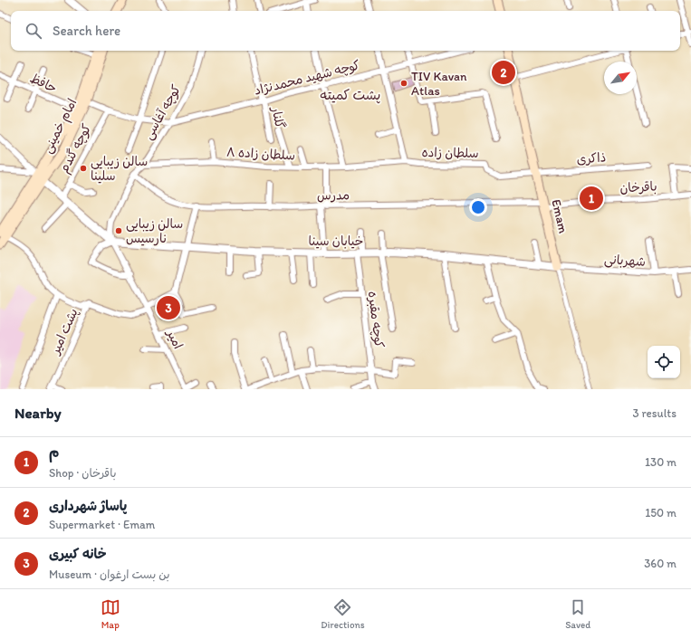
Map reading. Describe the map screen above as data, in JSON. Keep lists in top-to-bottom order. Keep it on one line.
{"streets":{"main road":["امام خمینی","Emam"],"street":["کوچه شهید محمدنژاد","حافظ","کوچه آغاسی","گلنار","کوچه گندم","سلطان زاده","سلطان زاده ۸","ذاکری","باقرخان","مدرس","خیابان سینا","شهربانی","کوچه مقبره","پشت امیر","امیر"]},"crossings":[["کوچه شهید محمدنژاد","کوچه آغاسی"],["کوچه شهید محمدنژاد","گلنار"],["حافظ","امام خمینی"],["کوچه آغاسی","سلطان زاده ۸"],["کوچه آغاسی","مدرس"],["کوچه آغاسی","خیابان سینا"],["کوچه آغاسی","امیر"],["امام خمینی","پشت امیر"],["سلطان زاده","سلطان زاده ۸"],["سلطان زاده","ذاکری"],["ذاکری","Emam"],["باقرخان","مدرس"],["باقرخان","Emam"],["مدرس","Emam"],["Emam","خیابان سینا"],["Emam","شهربانی"],["خیابان سینا","شهربانی"],["خیابان سینا","کوچه مقبره"],["خیابان سینا","امیر"]],"districts":["پشت کمیته"],"places":["TIV Kavan Atlas","سالن زیبایی سلینا","سالن زیبایی نارسیس"],"north":"top right","page":{"search":"Search here","pins":["2","1","3"],"heading":["Nearby","3 results"],"list":[{"mark":"1","name":"م","note":"Shop · باقرخان","value":"130 m"},{"mark":"2","name":"پاساژ شهرداری","note":"Supermarket · Emam","value":"150 m"},{"mark":"3","name":"خانه کبیری","note":"Museum · بن بست ارغوان","value":"360 m"}],"nav":["Map","Directions","Saved"]}}
